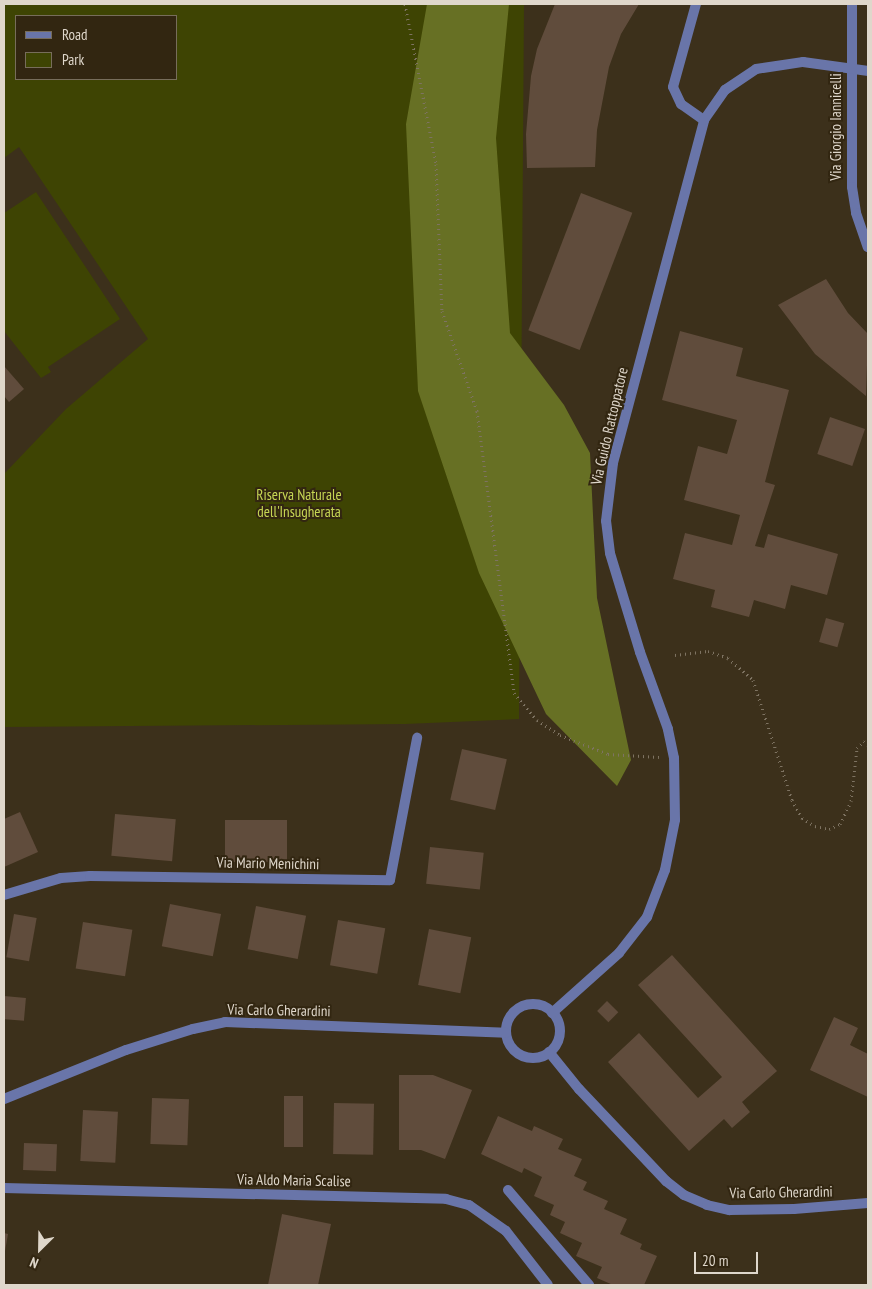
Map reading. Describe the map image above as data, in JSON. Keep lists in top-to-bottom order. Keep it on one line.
{"streets":{"street":["Via Giorgio Iannicelli","Via Guido Rattoppatore","Via Mario Menichini","Via Carlo Gherardini","Via Aldo Maria Scalise"]},"crossings":[["Via Giorgio Iannicelli","Via Guido Rattoppatore"],["Via Guido Rattoppatore","Via Carlo Gherardini"]],"parks":["Riserva Naturale dell'Insugherata"],"legend":["Road","Park"],"scale_bar":"20 m","north":"bottom left"}
